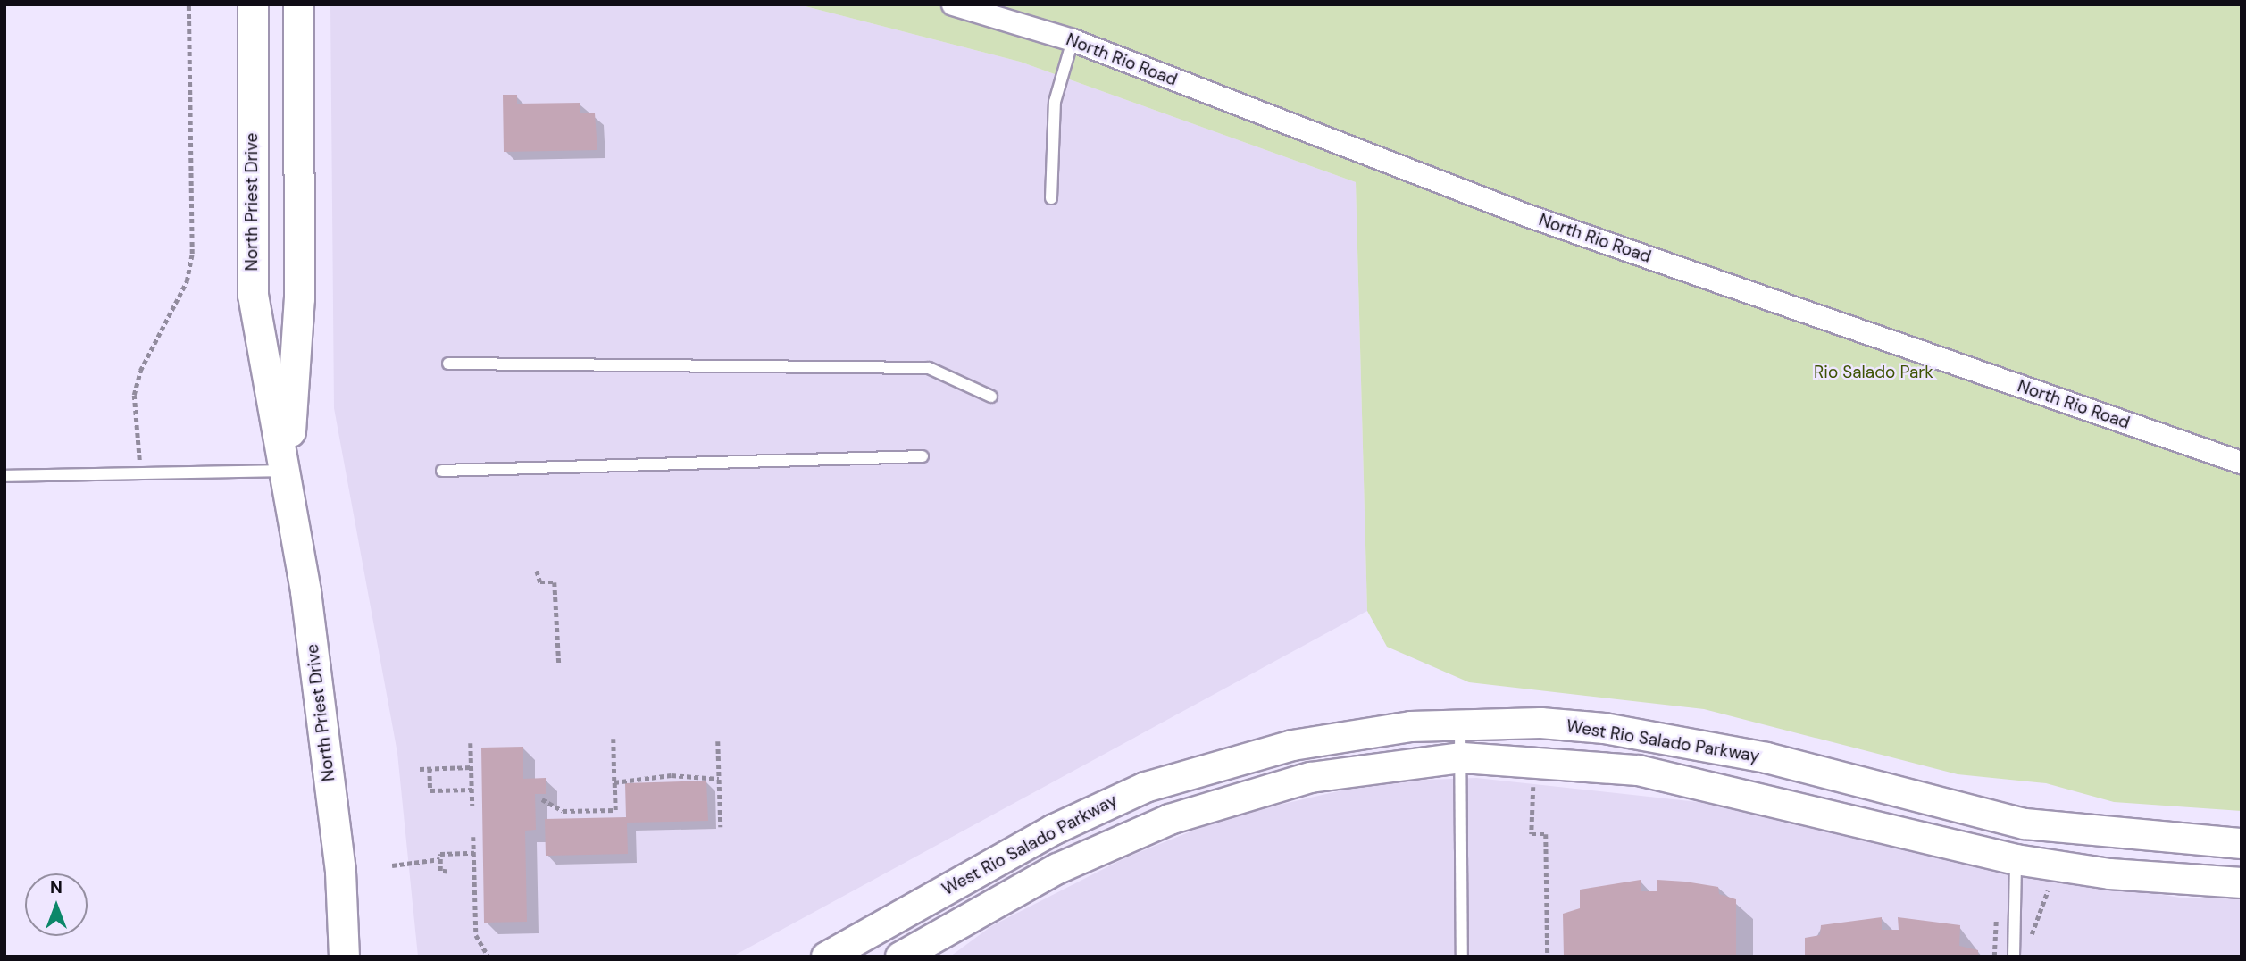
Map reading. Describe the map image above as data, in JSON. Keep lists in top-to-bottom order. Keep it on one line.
{"streets":{"main road":["North Priest Drive","West Rio Salado Parkway"],"street":["North Rio Road"]},"parks":["Rio Salado Park"],"north":"top"}
